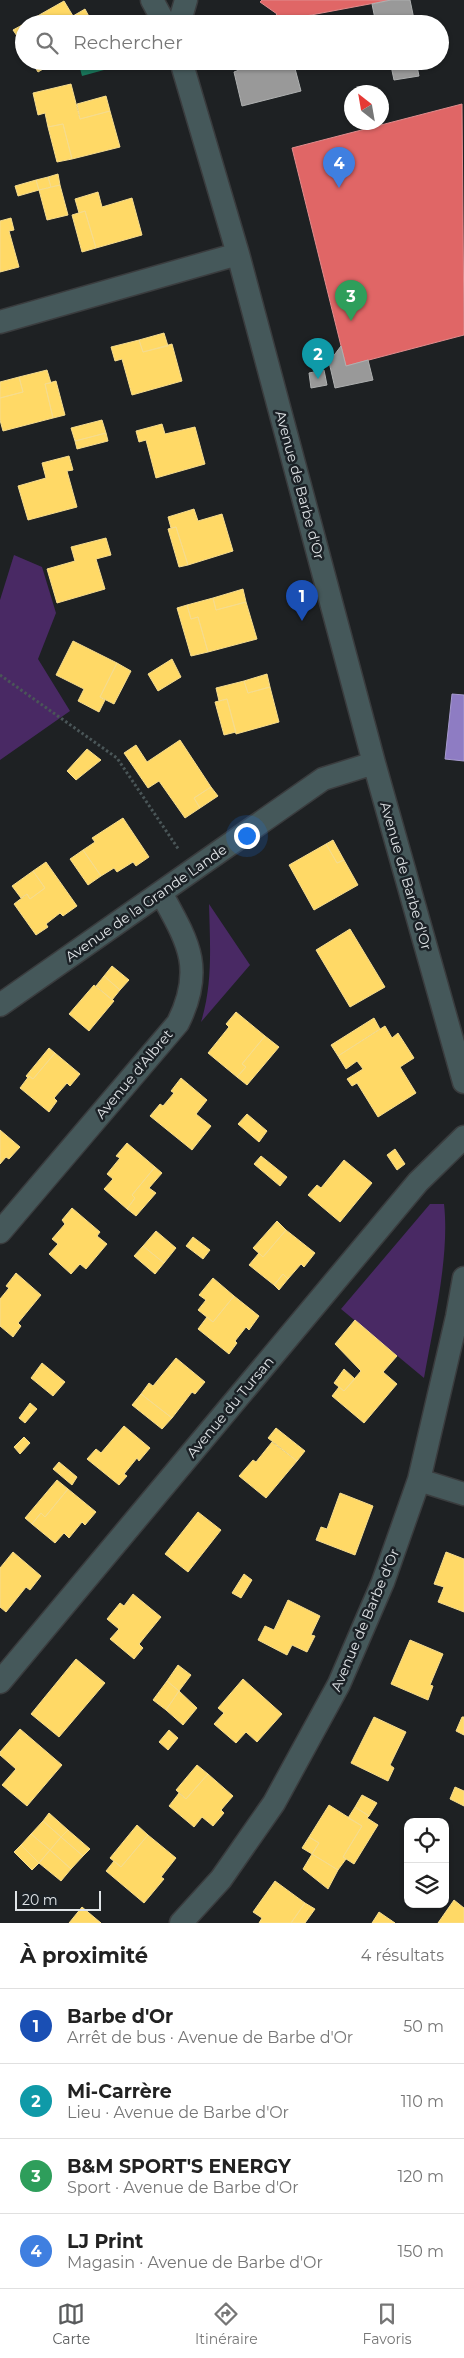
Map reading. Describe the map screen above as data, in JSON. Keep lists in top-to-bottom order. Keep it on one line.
{"streets":{"street":["Avenue de Barbe d'Or","Avenue de la Grande Lande","Avenue d'Albret","Avenue du Tursan"]},"crossings":[["Avenue de Barbe d'Or","Avenue de la Grande Lande"],["Avenue de la Grande Lande","Avenue d'Albret"]],"scale_bar":"20 m","north":"top left","page":{"search":"Rechercher","pins":["4","3","2","1"],"scale":"20 m","heading":["À proximité","4 résultats"],"list":[{"mark":"1","name":"Barbe d'Or","note":"Arrêt de bus · Avenue de Barbe d'Or","value":"50 m"},{"mark":"2","name":"Mi-Carrère","note":"Lieu · Avenue de Barbe d'Or","value":"110 m"},{"mark":"3","name":"B&M SPORT'S ENERGY","note":"Sport · Avenue de Barbe d'Or","value":"120 m"},{"mark":"4","name":"LJ Print","note":"Magasin · Avenue de Barbe d'Or","value":"150 m"}],"nav":["Carte","Itinéraire","Favoris"]}}
